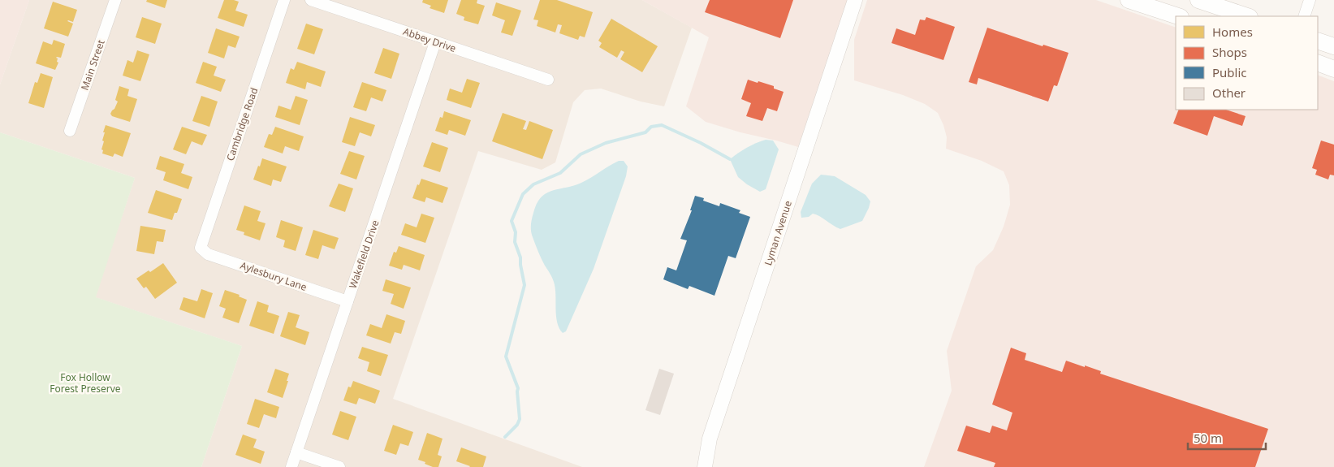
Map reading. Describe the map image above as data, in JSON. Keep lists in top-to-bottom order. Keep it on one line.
{"streets":{"street":["Abbey Drive","Main Street","Cambridge Road","Lyman Avenue","Wakefield Drive","Aylesbury Lane"]},"crossings":[["Abbey Drive","Wakefield Drive"],["Cambridge Road","Aylesbury Lane"],["Wakefield Drive","Aylesbury Lane"]],"parks":["Fox Hollow Forest Preserve"],"legend":["Homes","Shops","Public","Other"],"scale_bar":"50 m"}
